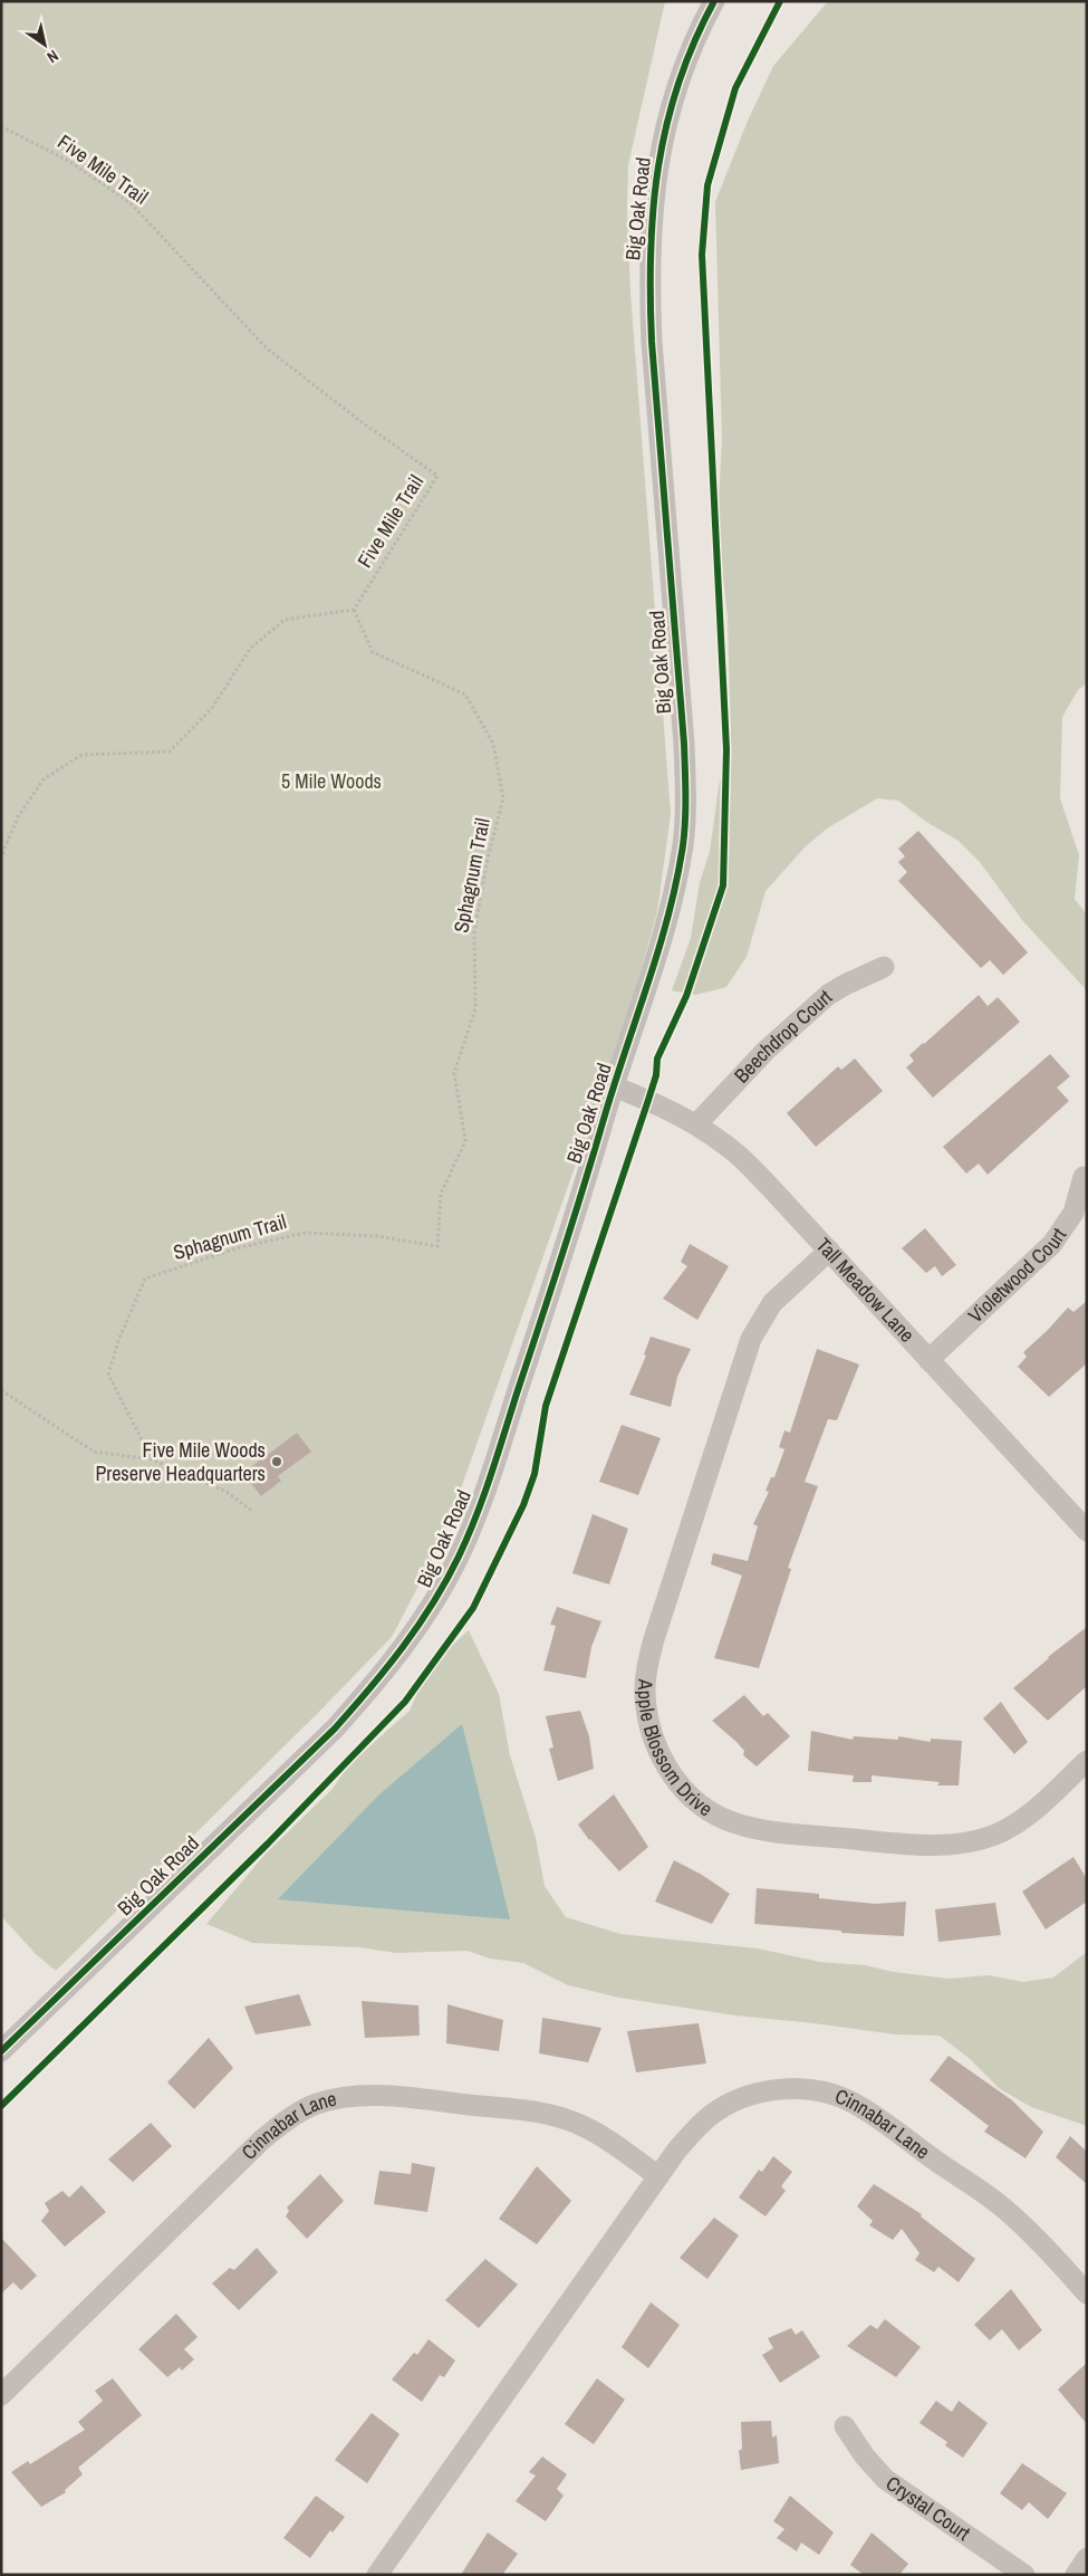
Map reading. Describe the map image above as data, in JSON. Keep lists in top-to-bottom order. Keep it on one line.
{"streets":{"street":["Big Oak Road","Beechdrop Court","Violetwood Court","Tall Meadow Lane","Apple Blossom Drive","Cinnabar Lane","Crystal Court"],"path":["Five Mile Trail","Sphagnum Trail"]},"crossings":[["Five Mile Trail","Sphagnum Trail"],["Big Oak Road","Tall Meadow Lane"],["Beechdrop Court","Tall Meadow Lane"],["Violetwood Court","Tall Meadow Lane"],["Tall Meadow Lane","Apple Blossom Drive"]],"parks":["5 Mile Woods"],"places":["Five Mile Woods Preserve Headquarters"],"north":"bottom right"}
